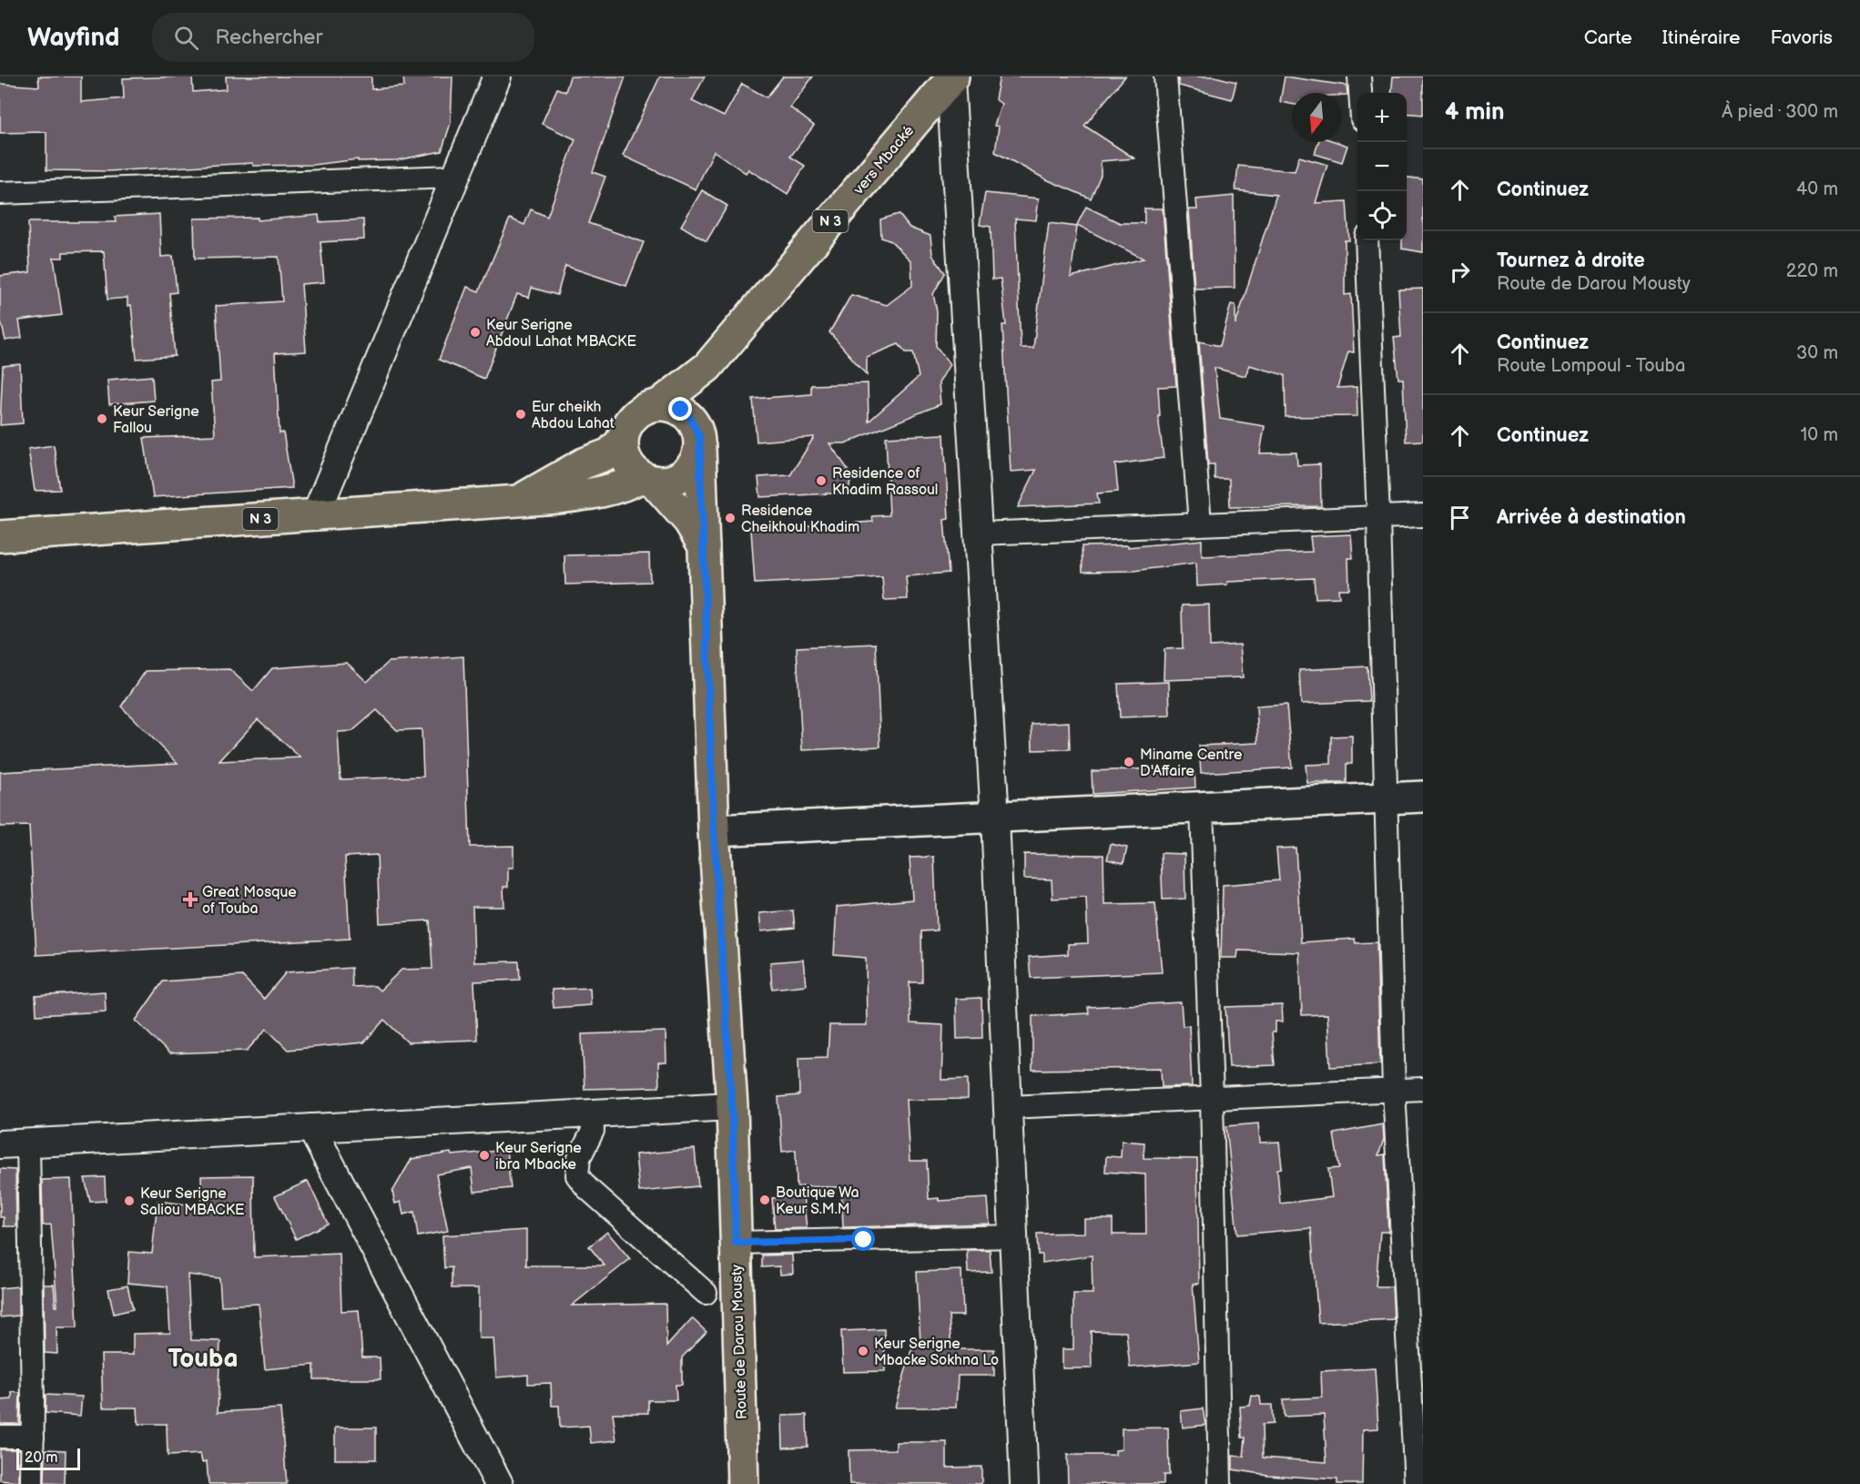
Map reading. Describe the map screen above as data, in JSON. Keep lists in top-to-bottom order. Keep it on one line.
{"streets":{"main road":["vers Mbacké","N 3","Route de Darou Mousty"]},"crossings":[["vers Mbacké","N 3"],["vers Mbacké","Route de Darou Mousty"],["N 3","Route de Darou Mousty"]],"districts":["Touba"],"places":{"other":["Keur Serigne Abdoul Lahat MBACKE","Eur cheikh Abdou Lahat","Keur Serigne Fallou","Residence of Khadim Rassoul","Residence Cheikhoul Khadim","Miname Centre D'Affaire","Keur Serigne ibra Mbacke","Boutique Wa Keur S.M.M","Keur Serigne Saliou MBACKE","Keur Serigne Mbacke Sokhna Lo"],"health":["Great Mosque of Touba"]},"scale_bar":"20 m","north":"bottom","page":{"header":"Wayfind","search":"Rechercher","nav":["Carte","Itinéraire","Favoris"],"heading":["4 min","À pied · 300 m"],"map_buttons":["+","−"],"list":[["Continuez","40 m"],["Tournez à droite","Route de Darou Mousty","220 m"],["Continuez","Route Lompoul - Touba","30 m"],["Continuez","10 m"],"Arrivée à destination"],"scale":"20 m"}}
